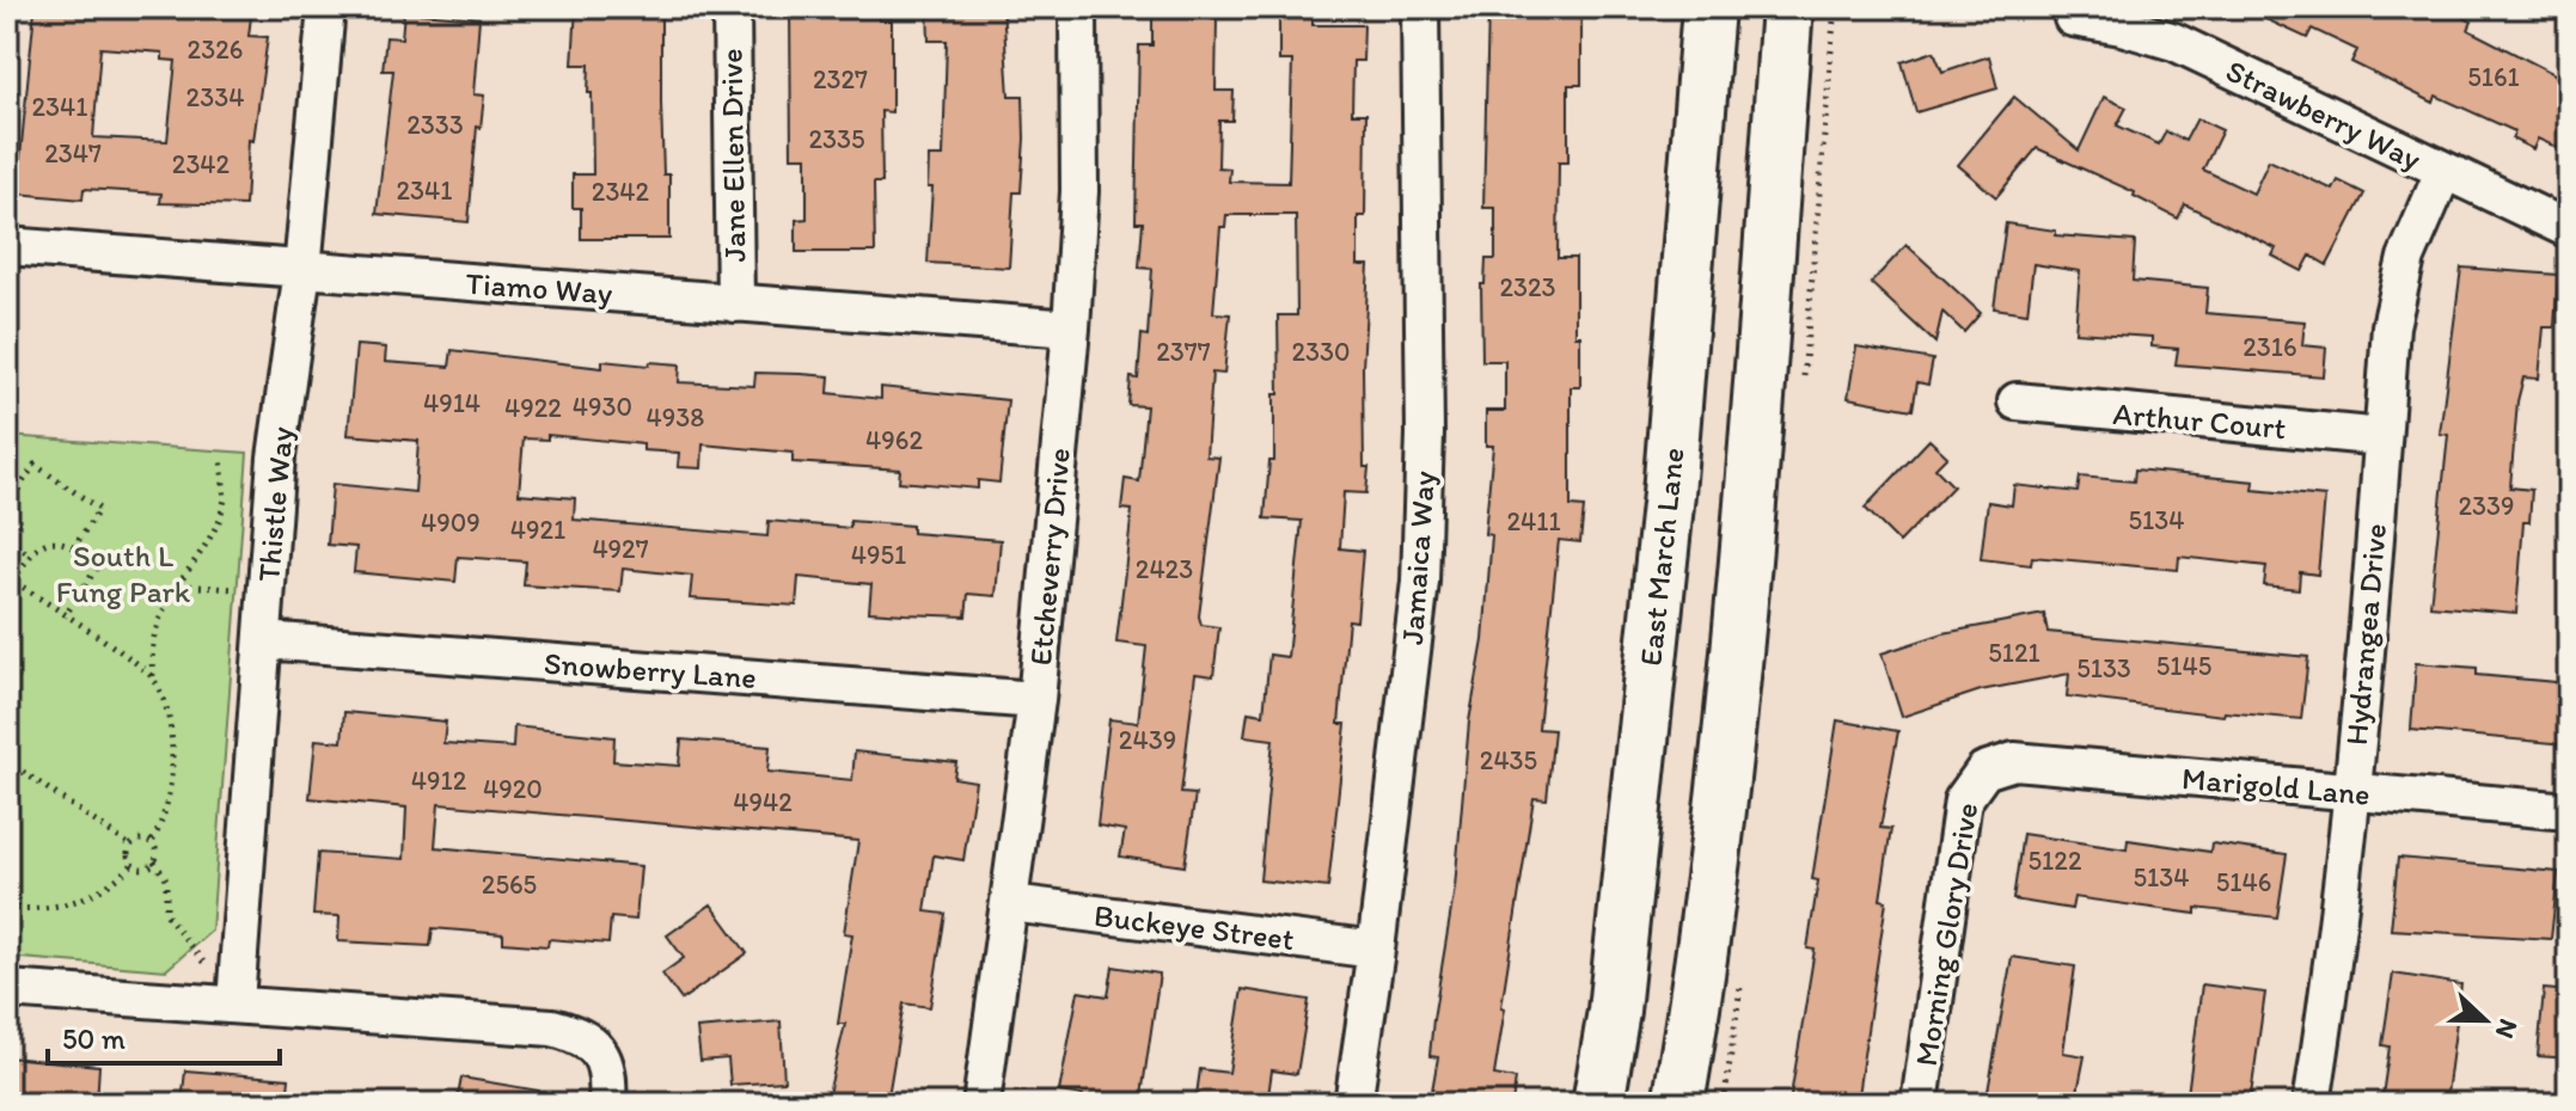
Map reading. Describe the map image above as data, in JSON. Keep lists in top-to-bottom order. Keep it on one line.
{"streets":{"main road":["East March Lane"],"street":["Strawberry Way","Jane Ellen Drive","Tiamo Way","Arthur Court","Thistle Way","Etcheverry Drive","Jamaica Way","Hydrangea Drive","Snowberry Lane","Marigold Lane","Buckeye Street","Morning Glory Drive"]},"crossings":[["Strawberry Way","Hydrangea Drive"],["Jane Ellen Drive","Tiamo Way"],["Tiamo Way","Thistle Way"],["Tiamo Way","Etcheverry Drive"],["Arthur Court","Hydrangea Drive"],["Thistle Way","Snowberry Lane"],["Etcheverry Drive","Snowberry Lane"],["Etcheverry Drive","Buckeye Street"],["Jamaica Way","Buckeye Street"],["Hydrangea Drive","Marigold Lane"],["Marigold Lane","Morning Glory Drive"]],"parks":["South L Fung Park"],"house_numbers":["2326","5161","2327","2334","2341","2333","2335","2347","2342","2341","2342","2323","2316","2377","2330","4914","4930","4922","4938","4962","2339","5134","2411","4909","4921","4927","4951","2423","5121","5145","5133","2439","2435","4912","4920","4942","5122","5134","5146","2565"],"scale_bar":"50 m","north":"right"}
